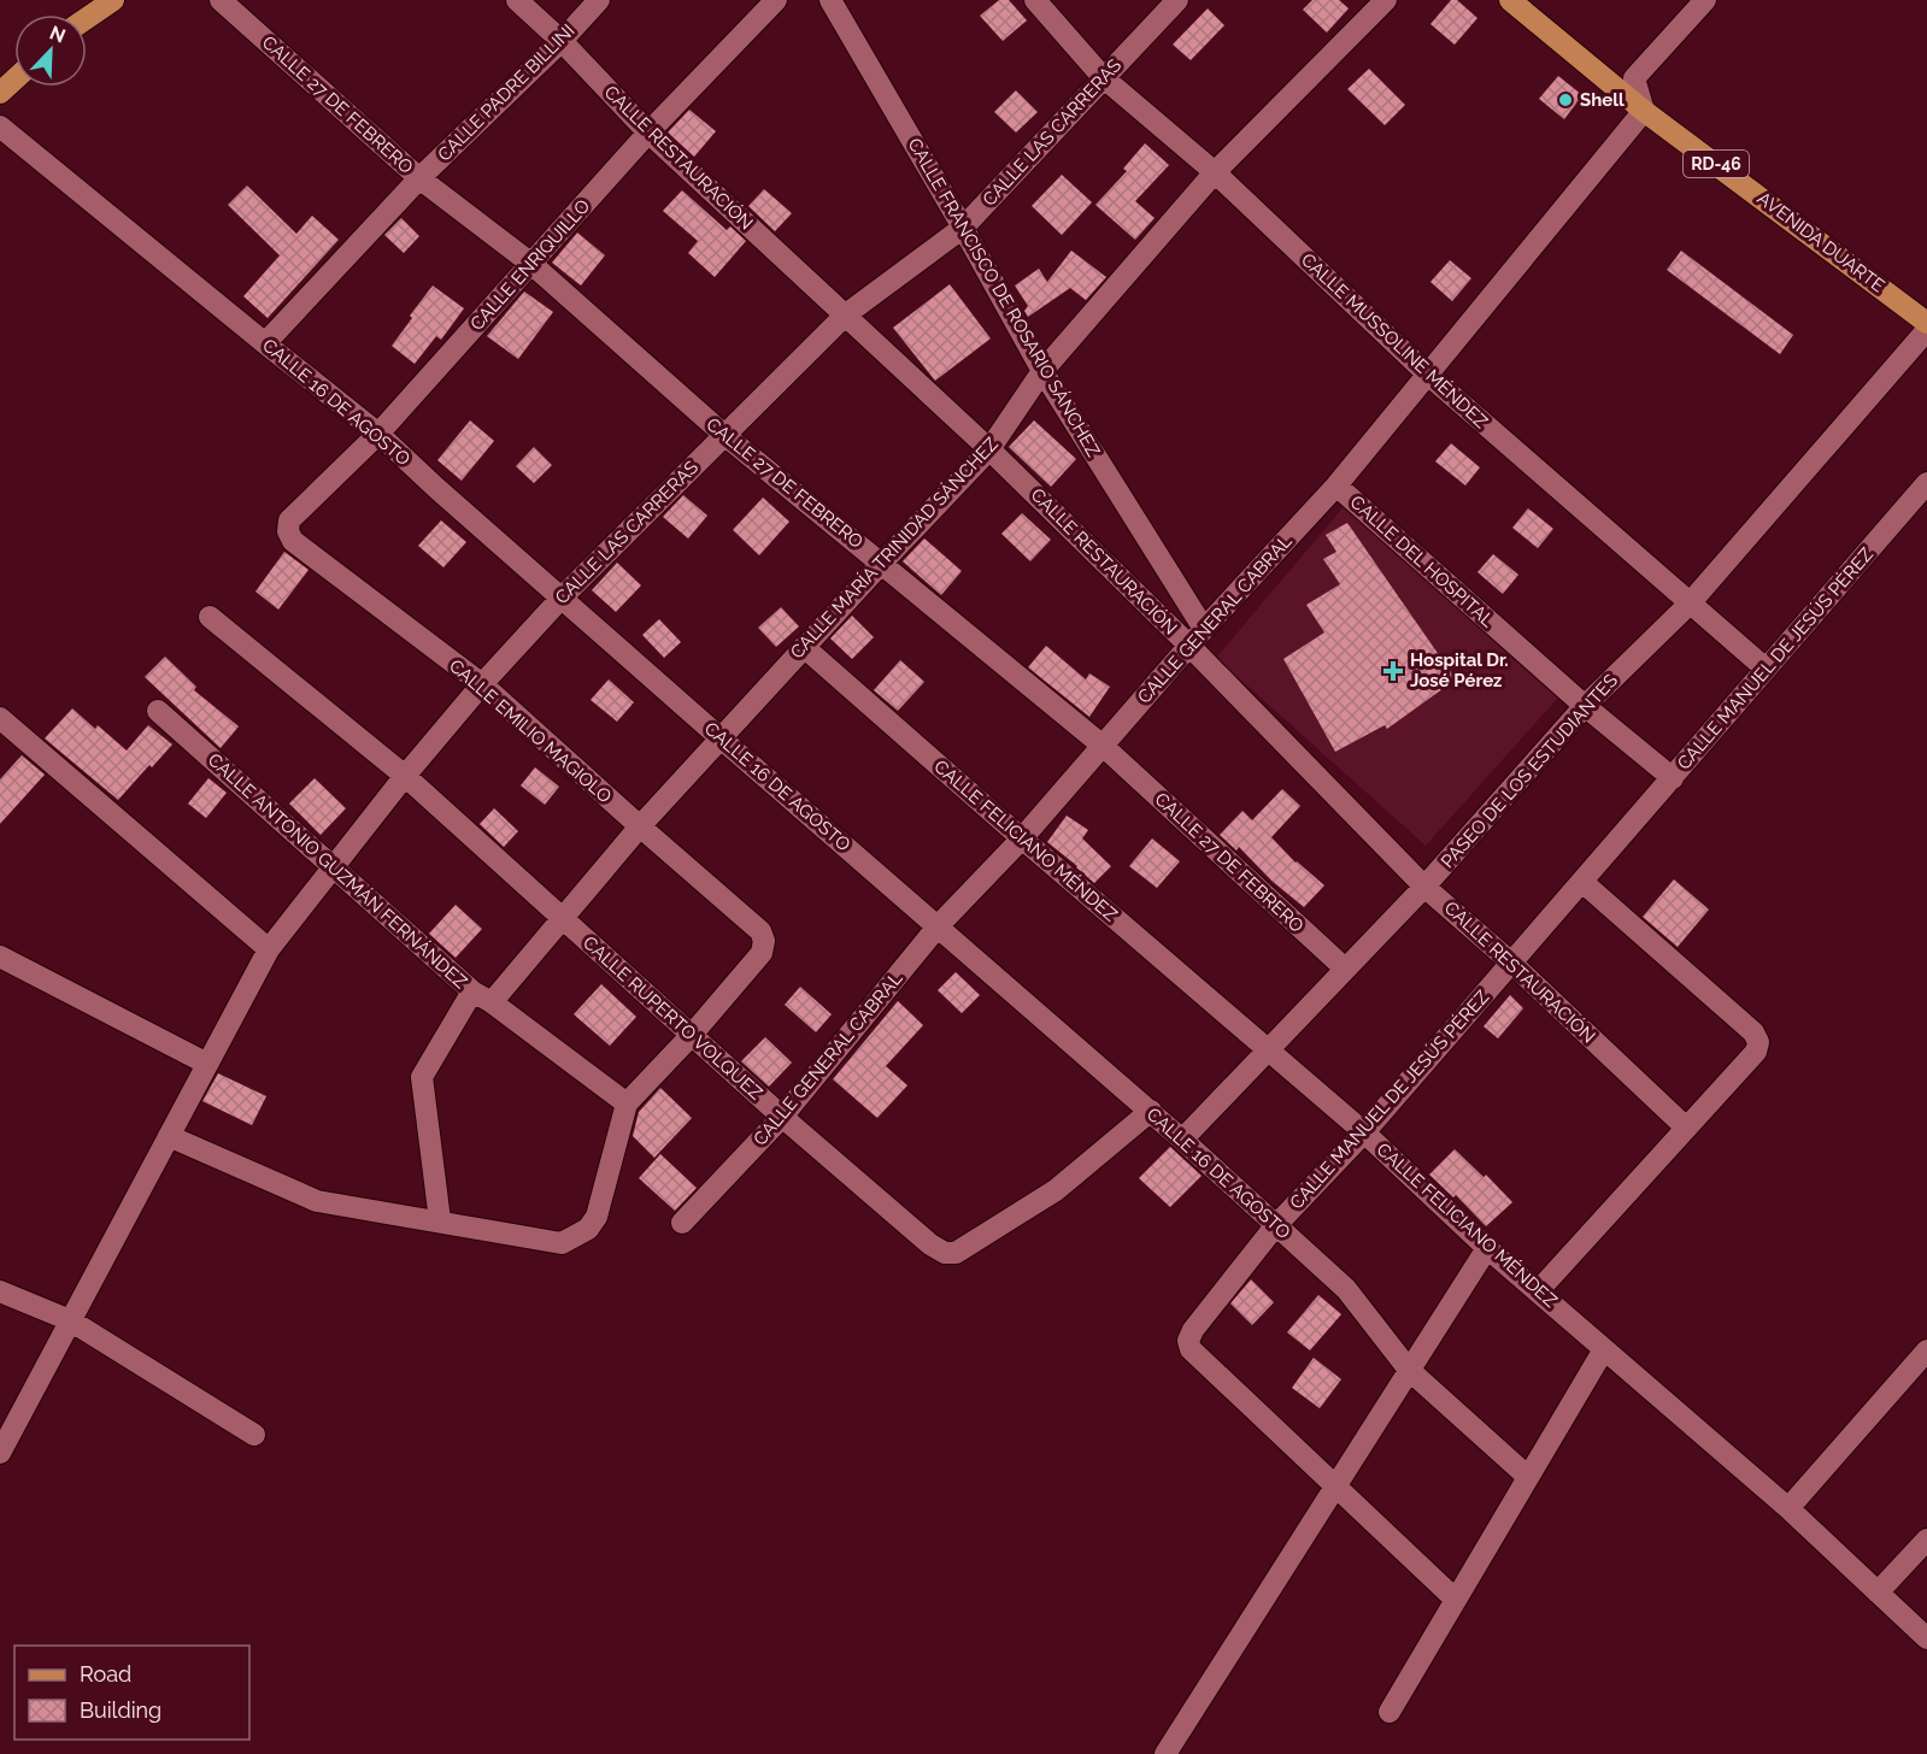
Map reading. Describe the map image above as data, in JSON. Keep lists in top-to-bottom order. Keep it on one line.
{"streets":{"main road":["RD-46","AVENIDA DUARTE"],"street":["CALLE PADRE BILLINI","CALLE 27 DE FEBRERO","CALLE LAS CARRERAS","CALLE RESTAURACIÓN","CALLE ENRIQUILLO","CALLE FRANCISCO DE ROSARIO SÁNCHEZ","CALLE MUSSOLINE MÉNDEZ","CALLE 16 DE AGOSTO","CALLE MARÍA TRINIDAD SÁNCHEZ","CALLE DEL HOSPITAL","CALLE GENERAL CABRAL","CALLE MANUEL DE JESÚS PÉREZ","CALLE EMILIO MAGIOLO","PASEO DE LOS ESTUDIANTES","CALLE FELICIANO MÉNDEZ","CALLE ANTONIO GUZMÁN FERNÁNDEZ","CALLE RUPERTO VOLQUEZ"]},"crossings":[["CALLE PADRE BILLINI","CALLE 27 DE FEBRERO"],["CALLE PADRE BILLINI","CALLE RESTAURACIÓN"],["CALLE PADRE BILLINI","CALLE 16 DE AGOSTO"],["CALLE 27 DE FEBRERO","CALLE LAS CARRERAS"],["CALLE 27 DE FEBRERO","CALLE ENRIQUILLO"],["CALLE 27 DE FEBRERO","CALLE MARÍA TRINIDAD SÁNCHEZ"],["CALLE 27 DE FEBRERO","CALLE GENERAL CABRAL"],["CALLE 27 DE FEBRERO","PASEO DE LOS ESTUDIANTES"],["CALLE LAS CARRERAS","CALLE RESTAURACIÓN"],["CALLE LAS CARRERAS","CALLE FRANCISCO DE ROSARIO SÁNCHEZ"],["CALLE LAS CARRERAS","CALLE MUSSOLINE MÉNDEZ"],["CALLE LAS CARRERAS","CALLE 16 DE AGOSTO"],["CALLE LAS CARRERAS","CALLE EMILIO MAGIOLO"],["CALLE LAS CARRERAS","CALLE ANTONIO GUZMÁN FERNÁNDEZ"],["CALLE LAS CARRERAS","CALLE RUPERTO VOLQUEZ"],["CALLE RESTAURACIÓN","CALLE ENRIQUILLO"],["CALLE RESTAURACIÓN","CALLE MARÍA TRINIDAD SÁNCHEZ"],["CALLE RESTAURACIÓN","CALLE GENERAL CABRAL"],["CALLE RESTAURACIÓN","CALLE MANUEL DE JESÚS PÉREZ"],["CALLE RESTAURACIÓN","PASEO DE LOS ESTUDIANTES"],["AVENIDA DUARTE","CALLE GENERAL CABRAL"],["CALLE ENRIQUILLO","CALLE 16 DE AGOSTO"],["CALLE ENRIQUILLO","CALLE EMILIO MAGIOLO"],["CALLE FRANCISCO DE ROSARIO SÁNCHEZ","CALLE MARÍA TRINIDAD SÁNCHEZ"],["CALLE FRANCISCO DE ROSARIO SÁNCHEZ","CALLE GENERAL CABRAL"],["CALLE MUSSOLINE MÉNDEZ","CALLE MARÍA TRINIDAD SÁNCHEZ"],["CALLE MUSSOLINE MÉNDEZ","CALLE GENERAL CABRAL"],["CALLE MUSSOLINE MÉNDEZ","CALLE MANUEL DE JESÚS PÉREZ"],["CALLE MUSSOLINE MÉNDEZ","PASEO DE LOS ESTUDIANTES"],["CALLE 16 DE AGOSTO","CALLE MARÍA TRINIDAD SÁNCHEZ"],["CALLE 16 DE AGOSTO","CALLE GENERAL CABRAL"],["CALLE 16 DE AGOSTO","CALLE MANUEL DE JESÚS PÉREZ"],["CALLE 16 DE AGOSTO","PASEO DE LOS ESTUDIANTES"],["CALLE 16 DE AGOSTO","CALLE RUPERTO VOLQUEZ"],["CALLE MARÍA TRINIDAD SÁNCHEZ","CALLE EMILIO MAGIOLO"],["CALLE MARÍA TRINIDAD SÁNCHEZ","CALLE FELICIANO MÉNDEZ"],["CALLE MARÍA TRINIDAD SÁNCHEZ","CALLE ANTONIO GUZMÁN FERNÁNDEZ"],["CALLE MARÍA TRINIDAD SÁNCHEZ","CALLE RUPERTO VOLQUEZ"],["CALLE DEL HOSPITAL","CALLE GENERAL CABRAL"],["CALLE DEL HOSPITAL","CALLE MANUEL DE JESÚS PÉREZ"],["CALLE DEL HOSPITAL","PASEO DE LOS ESTUDIANTES"],["CALLE GENERAL CABRAL","CALLE FELICIANO MÉNDEZ"],["CALLE GENERAL CABRAL","CALLE RUPERTO VOLQUEZ"],["CALLE MANUEL DE JESÚS PÉREZ","CALLE FELICIANO MÉNDEZ"],["CALLE EMILIO MAGIOLO","CALLE RUPERTO VOLQUEZ"],["PASEO DE LOS ESTUDIANTES","CALLE FELICIANO MÉNDEZ"]],"places":{"other":["Shell"],"health":["Hospital Dr. José Pérez"]},"legend":["Road","Building"],"north":"top right"}
